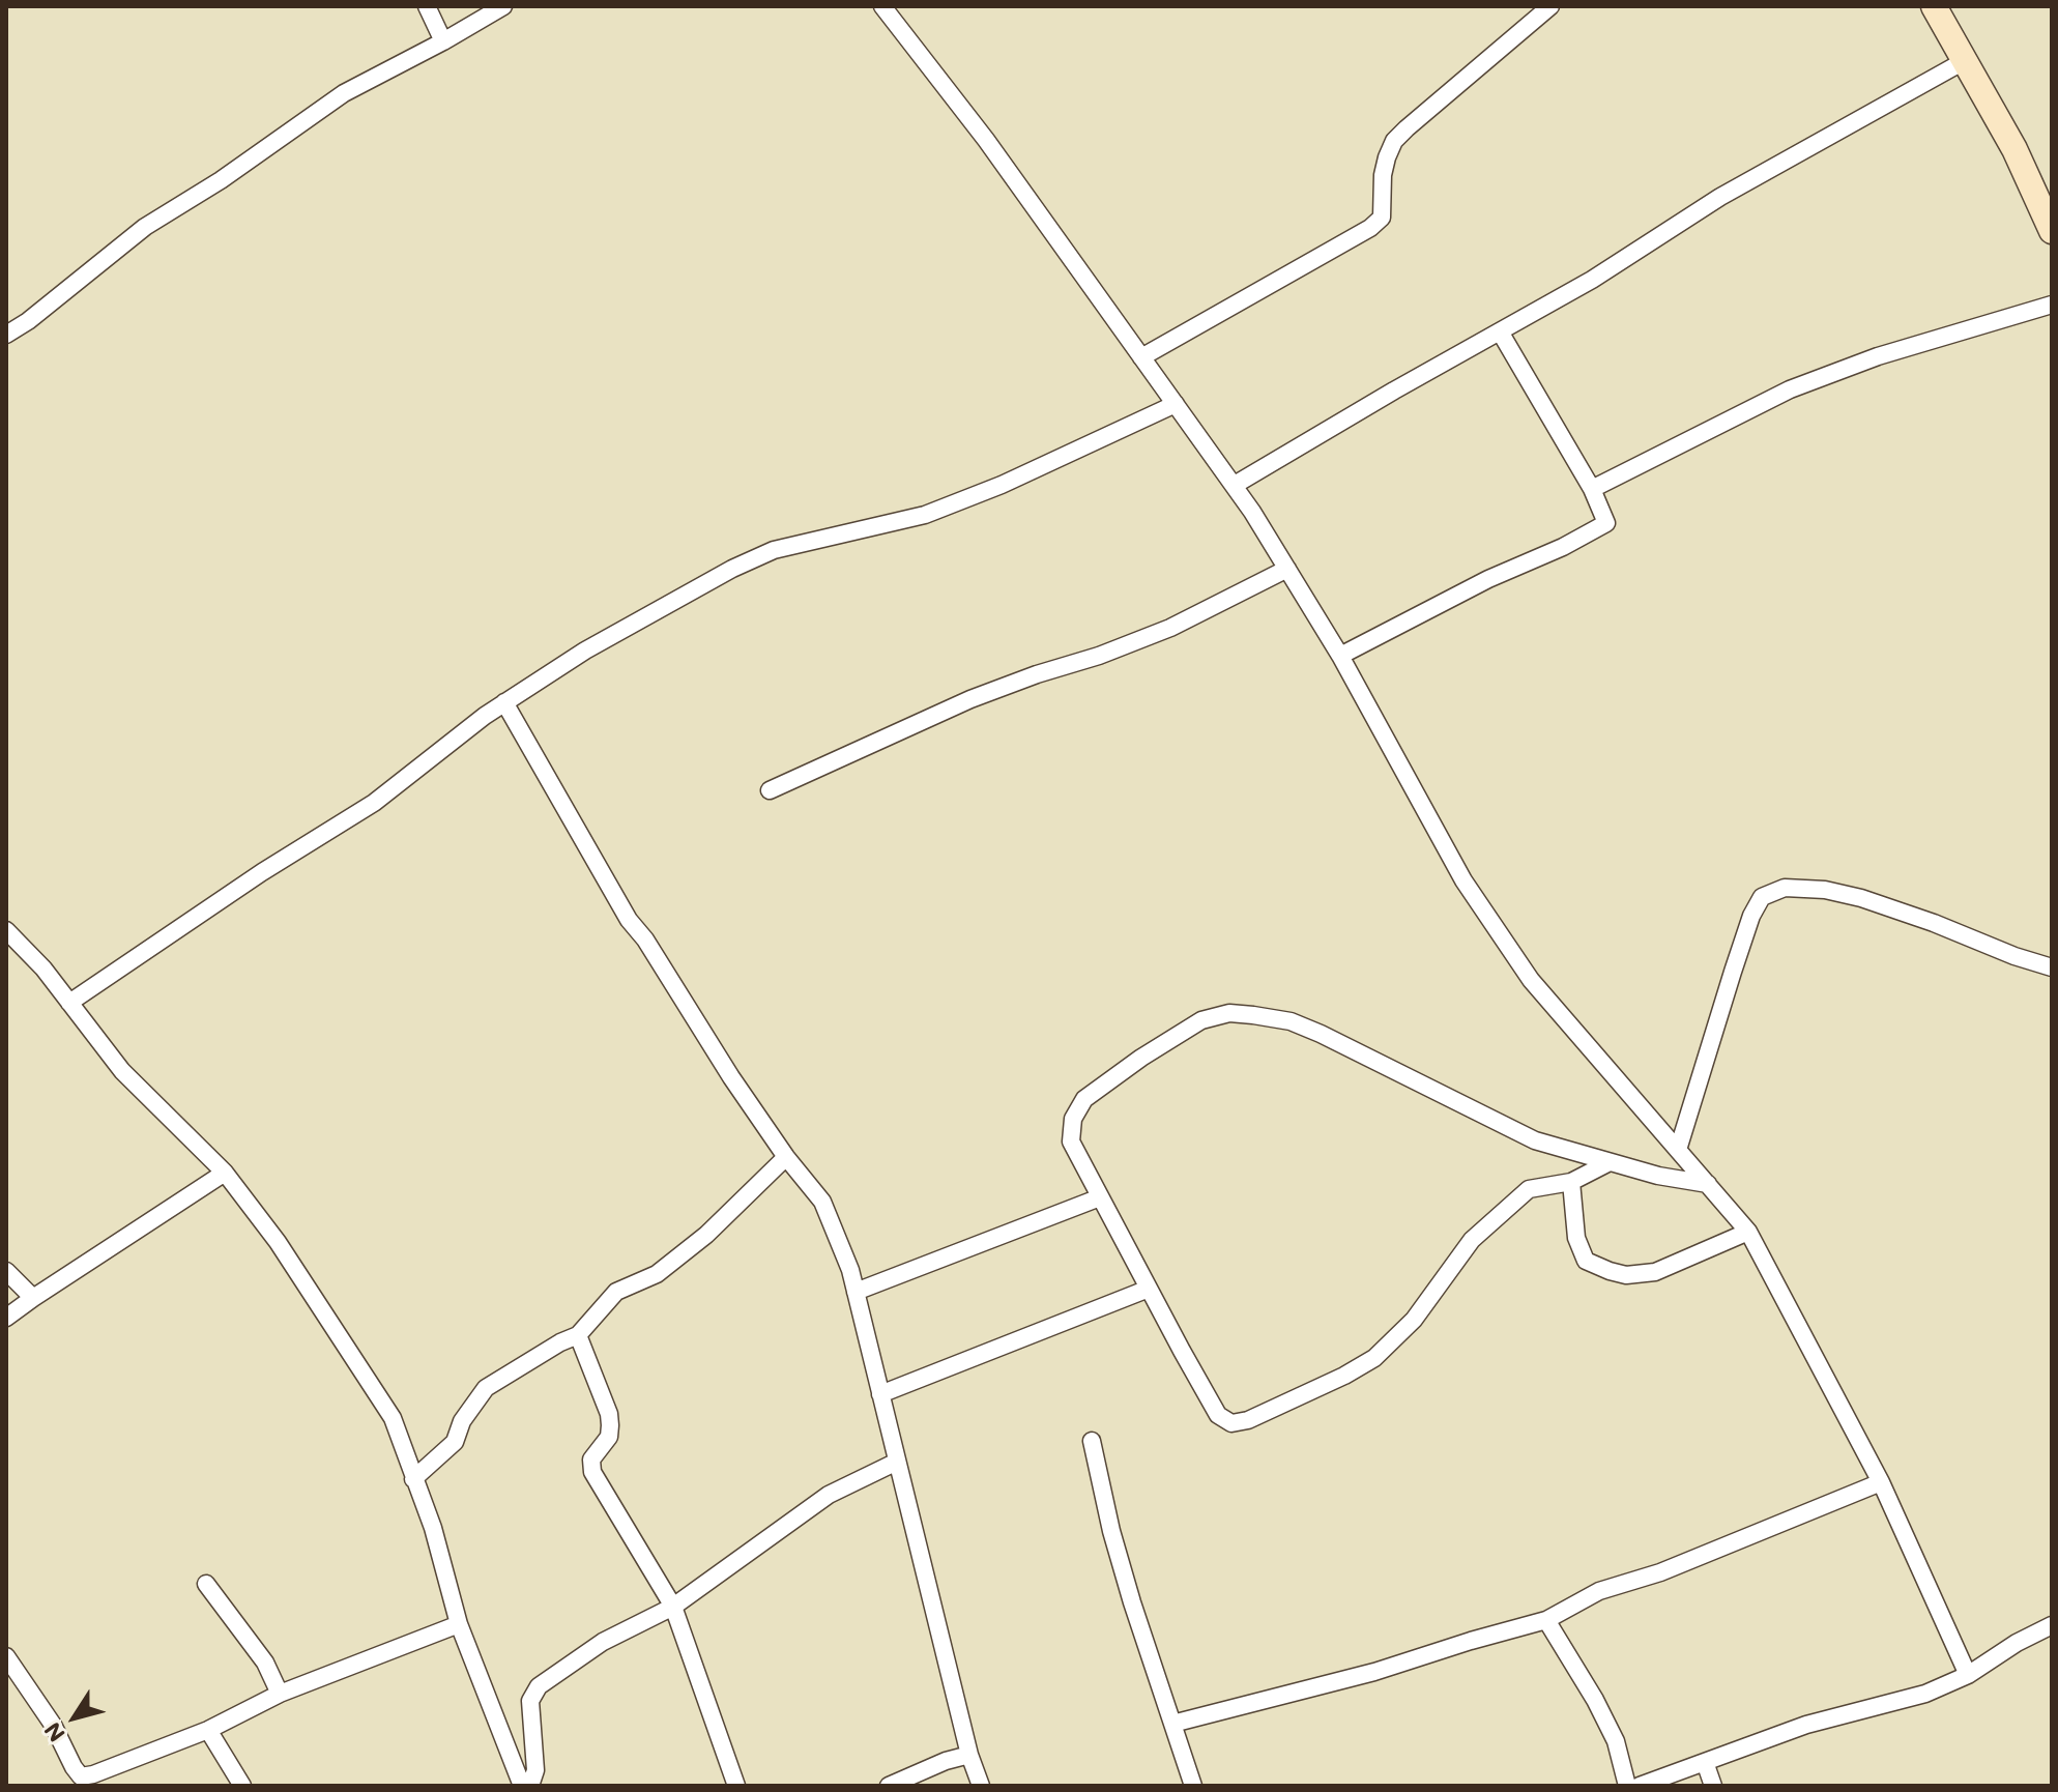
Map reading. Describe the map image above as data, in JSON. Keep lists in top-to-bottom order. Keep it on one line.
{"north":"bottom left"}
